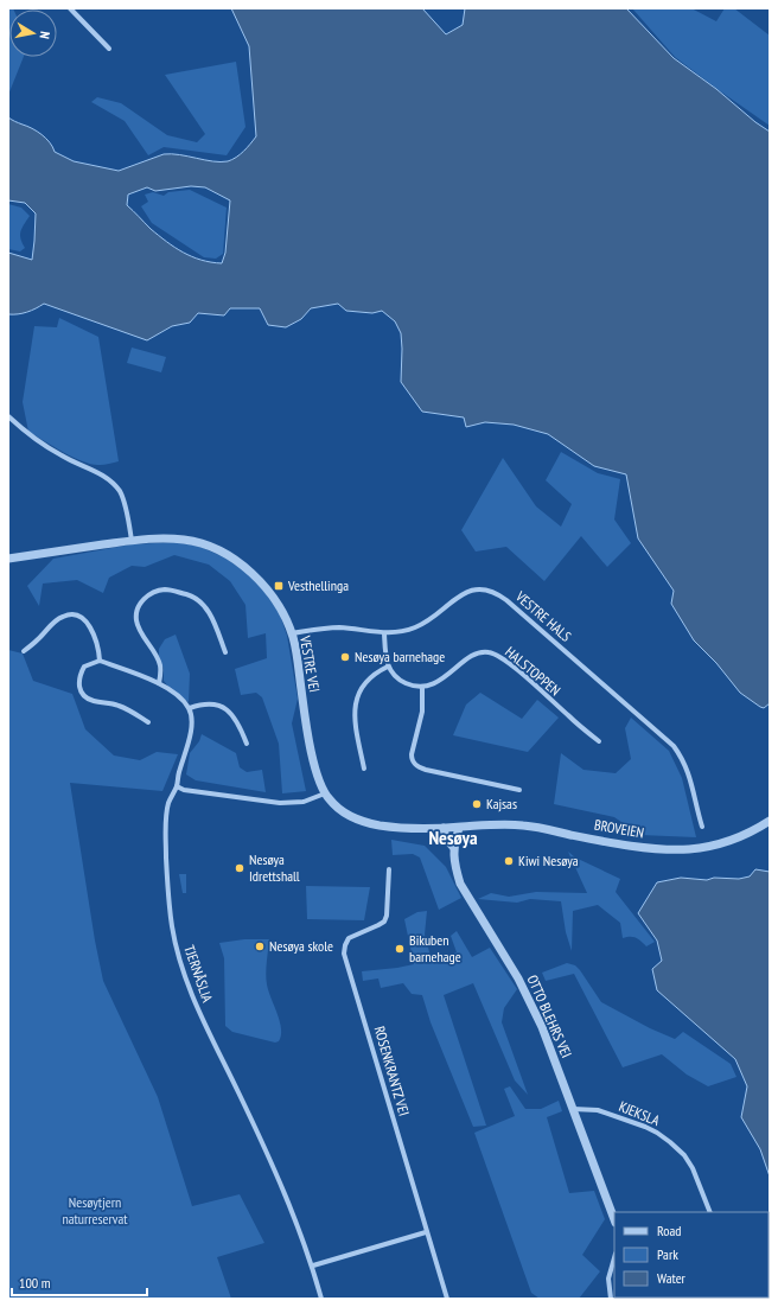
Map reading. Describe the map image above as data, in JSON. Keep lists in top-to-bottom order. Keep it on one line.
{"streets":{"street":["VESTRE HALS","VESTRE VEI","HALSTOPPEN","BROVEIEN","TJERNÅSLIA","OTTO BLEHRS VEI","ROSENKRANTZ VEI","KJEKSLA"]},"crossings":[["VESTRE HALS","VESTRE VEI"],["VESTRE VEI","BROVEIEN"],["VESTRE VEI","OTTO BLEHRS VEI"],["BROVEIEN","OTTO BLEHRS VEI"],["OTTO BLEHRS VEI","KJEKSLA"]],"districts":["Nesøya"],"parks":["Nesøytjern naturreservat"],"places":{"transit":["Vesthellinga"],"other":["Nesøya barnehage","Kajsas","Kiwi Nesøya","Nesøya Idrettshall","Nesøya skole","Bikuben barnehage"]},"legend":["Road","Park","Water"],"scale_bar":"100 m","north":"right"}
